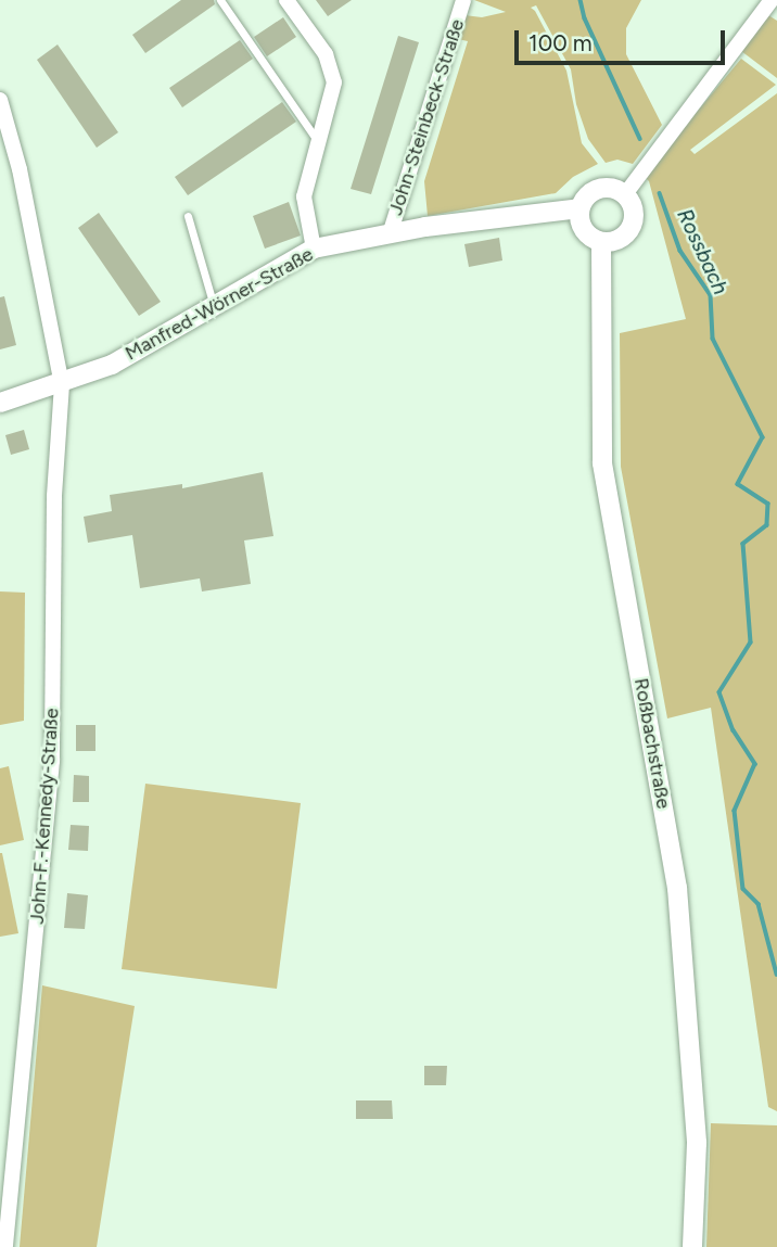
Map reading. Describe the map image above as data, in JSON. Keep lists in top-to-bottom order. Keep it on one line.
{"streets":{"street":["John-Steinbeck-Straße","Manfred-Wörner-Straße","Roßbachstraße","John-F.-Kennedy-Straße"]},"crossings":[["John-Steinbeck-Straße","Manfred-Wörner-Straße"],["Manfred-Wörner-Straße","Roßbachstraße"],["Manfred-Wörner-Straße","John-F.-Kennedy-Straße"]],"water":["Rossbach"],"scale_bar":"100 m"}
